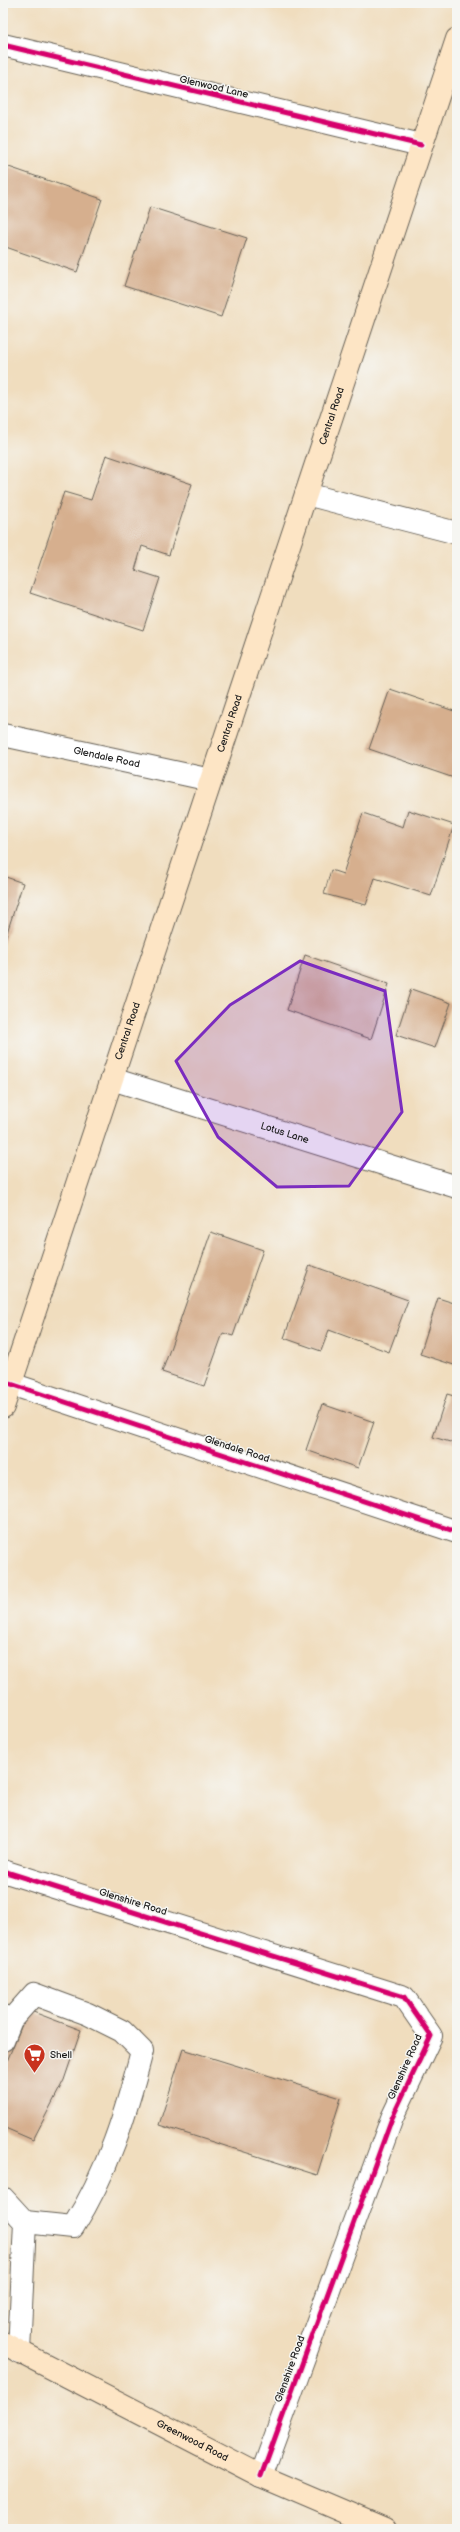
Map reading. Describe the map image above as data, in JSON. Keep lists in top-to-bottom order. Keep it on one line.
{"streets":{"main road":["Central Road","Greenwood Road"],"street":["Glenwood Lane","Glendale Road","Lotus Lane","Glenshire Road"]},"crossings":[["Glenwood Lane","Central Road"],["Central Road","Glendale Road"],["Central Road","Lotus Lane"],["Glenshire Road","Greenwood Road"]],"places":{"supermarket":["Shell"]}}
